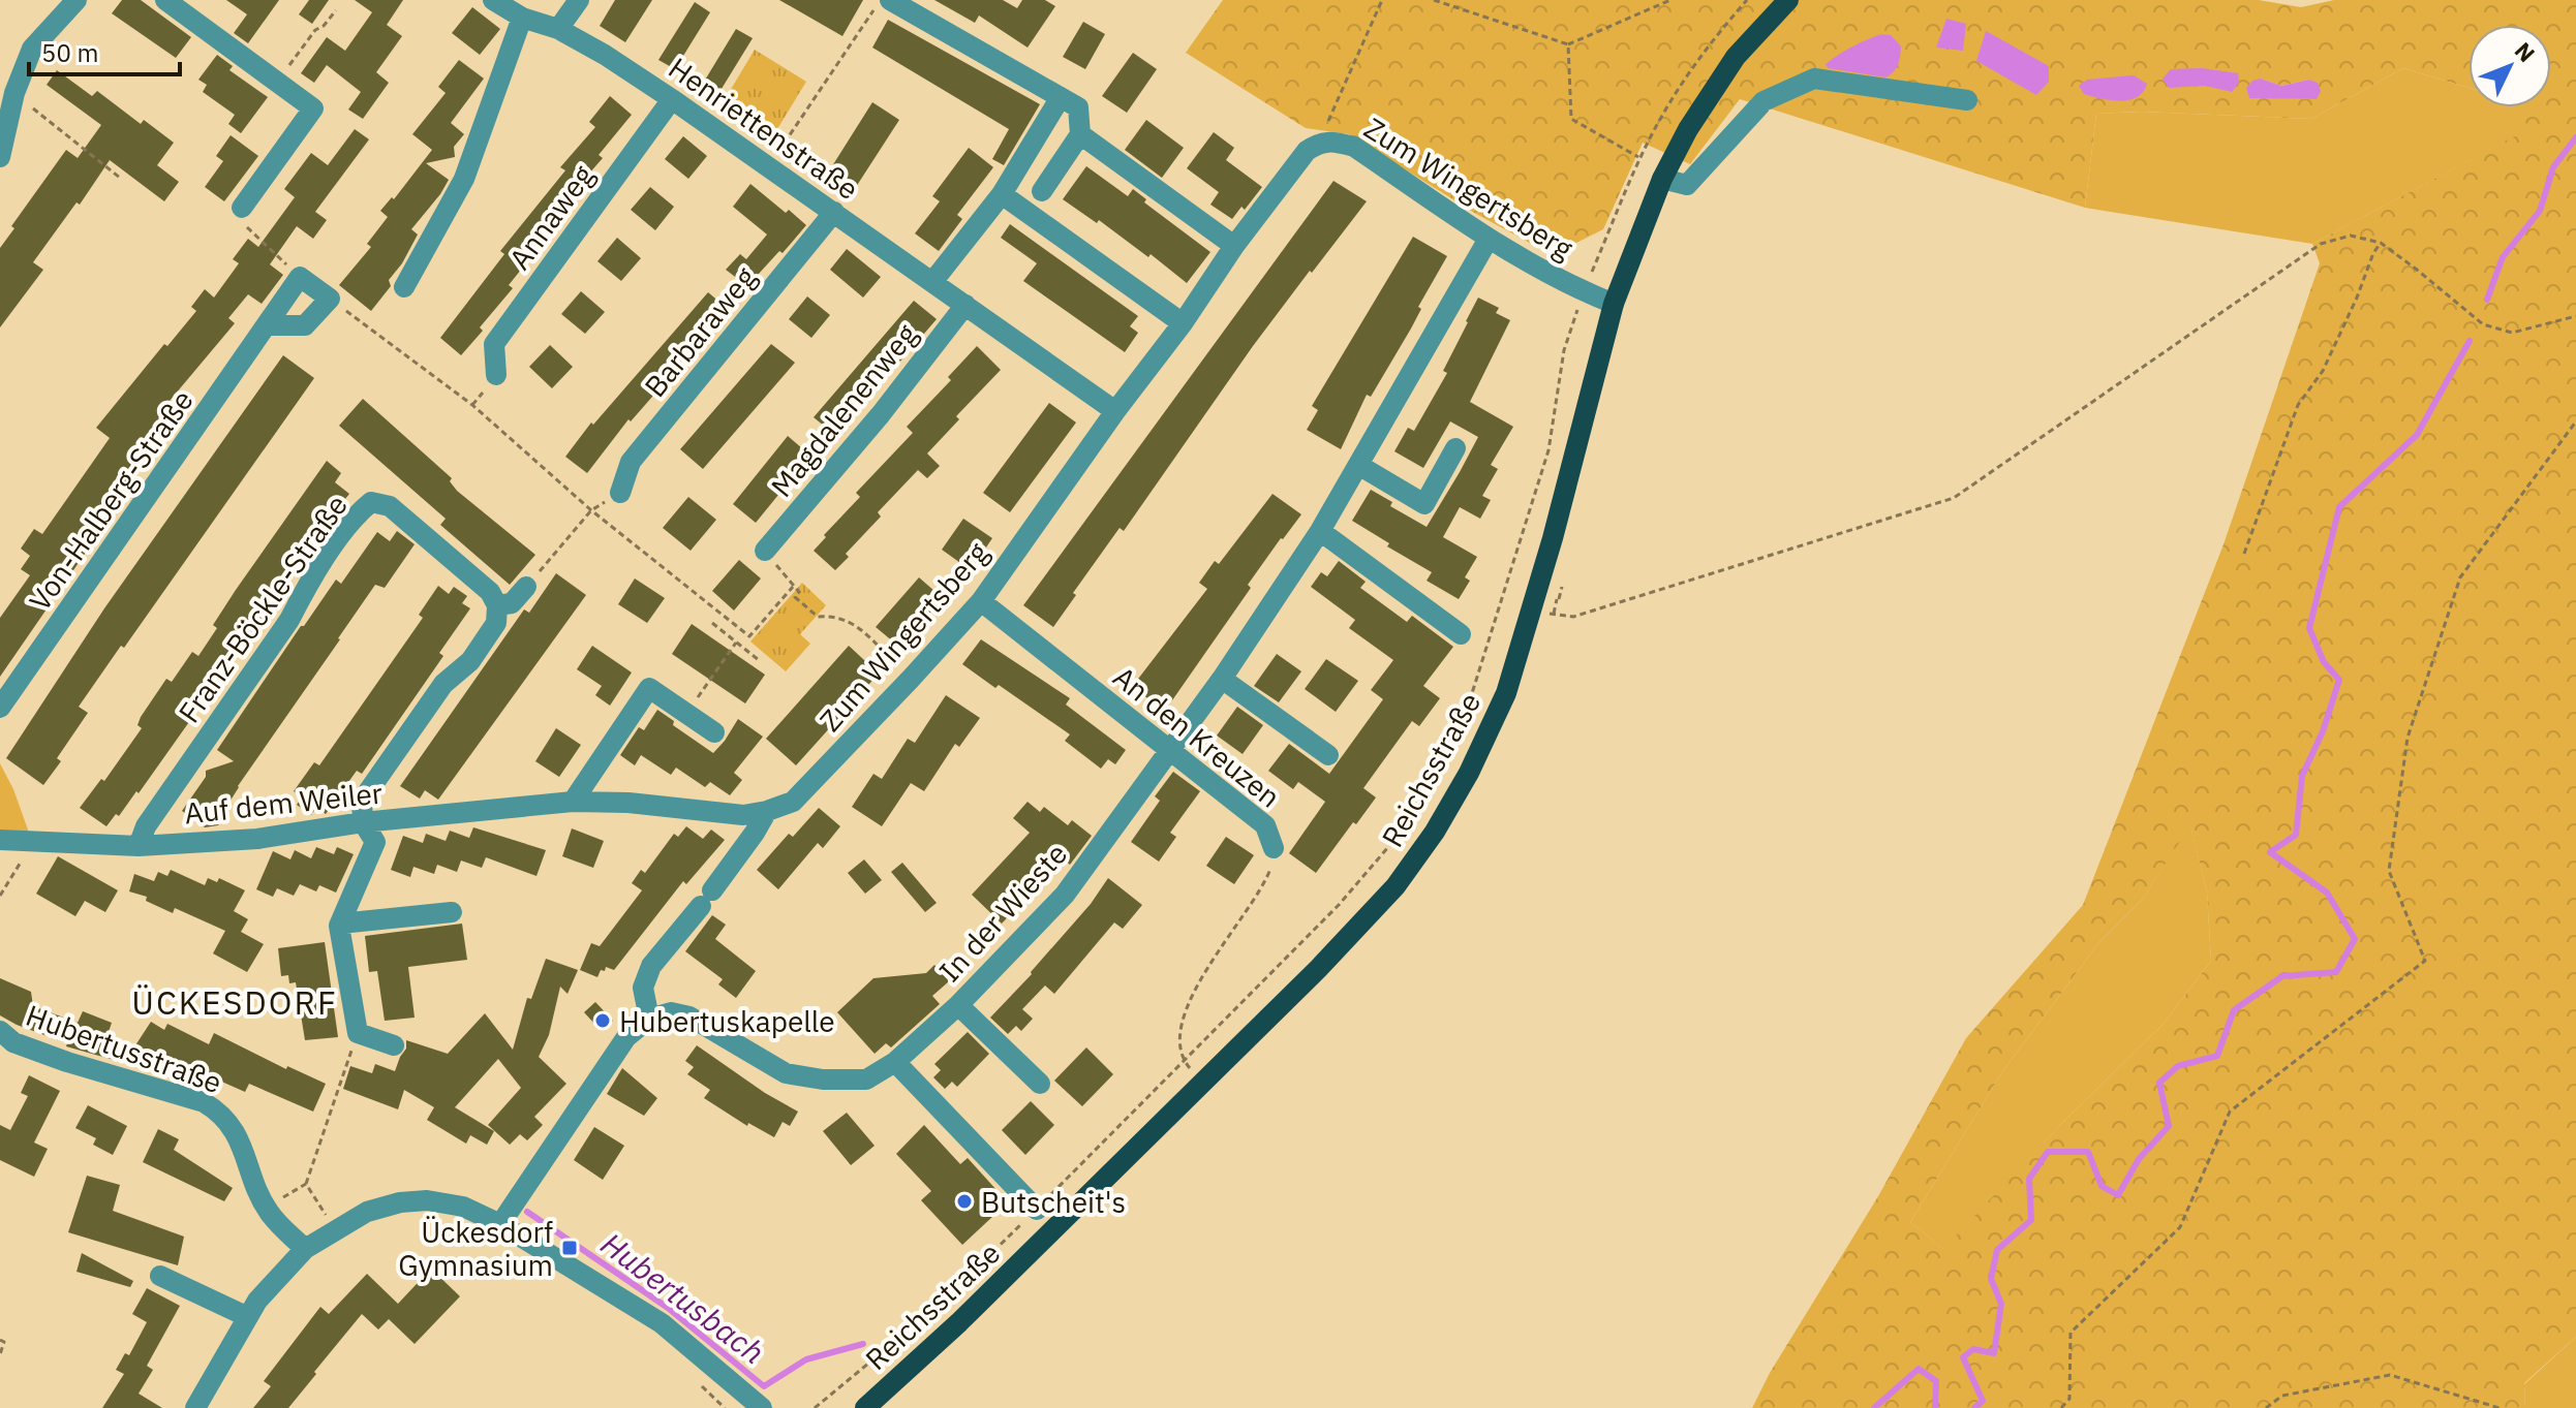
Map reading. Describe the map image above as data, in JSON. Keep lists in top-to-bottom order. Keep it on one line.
{"streets":{"main road":["Reichsstraße"],"street":["Henriettenstraße","Zum Wingertsberg","Annaweg","Barbaraweg","Magdalenenweg","Von-Halberg-Straße","Franz-Böckle-Straße","An den Kreuzen","Auf dem Weiler","In der Wieste","Hubertusstraße"]},"crossings":[["Henriettenstraße","Zum Wingertsberg"],["Henriettenstraße","Annaweg"],["Henriettenstraße","Barbaraweg"],["Henriettenstraße","Magdalenenweg"],["Zum Wingertsberg","An den Kreuzen"],["Zum Wingertsberg","Reichsstraße"],["Zum Wingertsberg","Auf dem Weiler"],["Zum Wingertsberg","In der Wieste"],["Franz-Böckle-Straße","Auf dem Weiler"],["An den Kreuzen","In der Wieste"]],"districts":["ÜCKESDORF"],"water":["Hubertusbach"],"places":{"other":["Hubertuskapelle","Butscheit's"],"transit":["Ückesdorf Gymnasium"]},"scale_bar":"50 m","north":"top right"}
